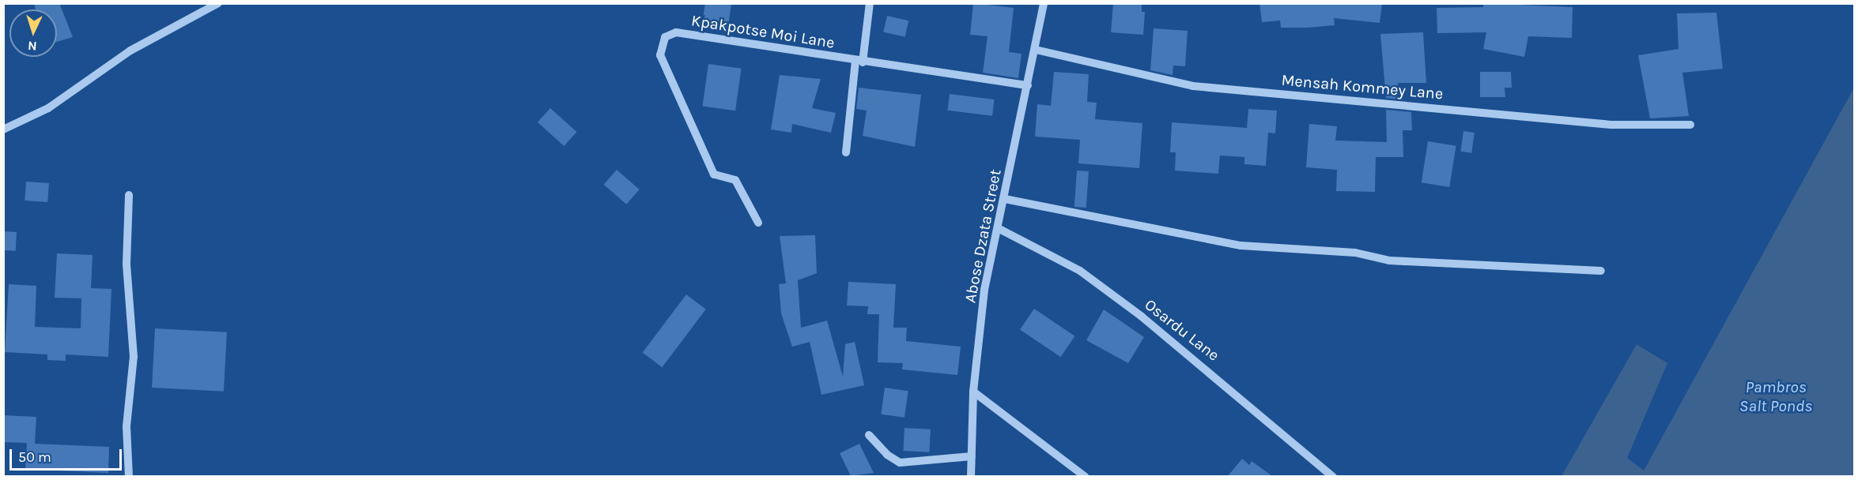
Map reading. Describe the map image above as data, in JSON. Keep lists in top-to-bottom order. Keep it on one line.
{"streets":{"street":["Kpakpotse Moi Lane","Mensah Kommey Lane","Abose Dzata Street","Osardu Lane"]},"crossings":[["Mensah Kommey Lane","Abose Dzata Street"],["Abose Dzata Street","Osardu Lane"]],"water":["Pambros Salt Ponds"],"scale_bar":"50 m","north":"bottom"}
